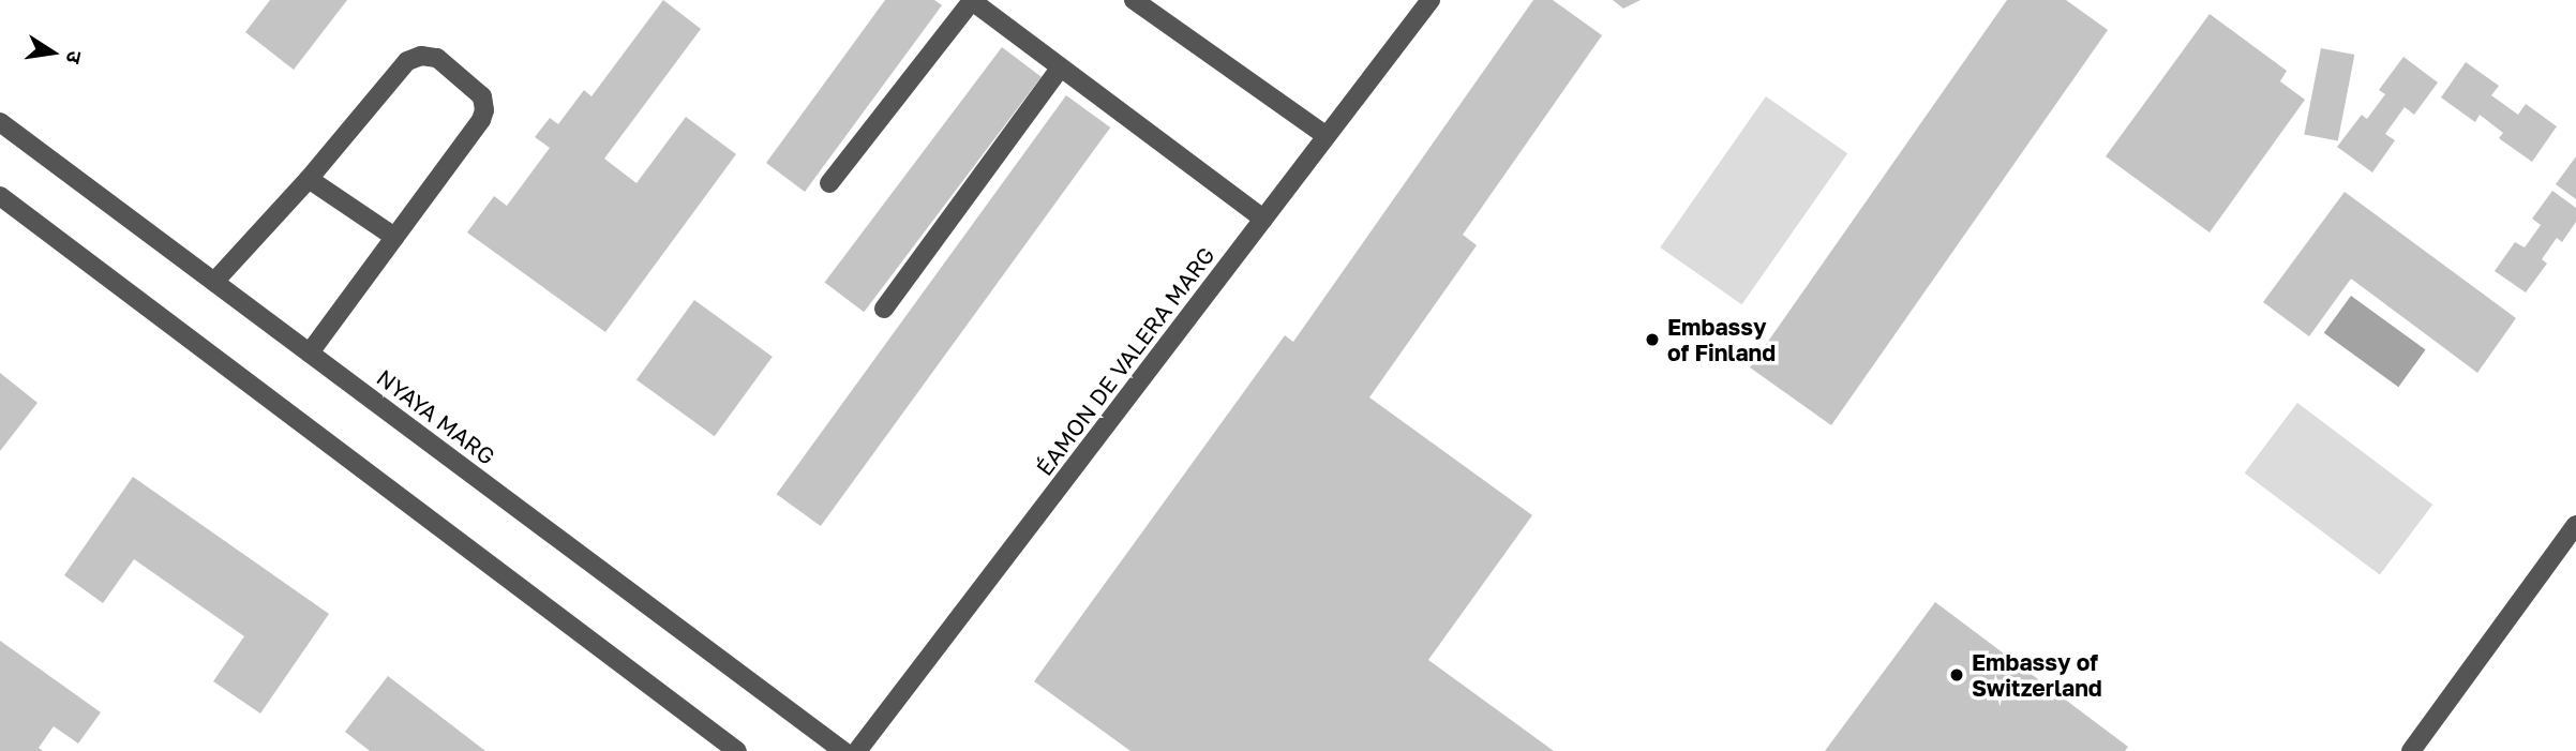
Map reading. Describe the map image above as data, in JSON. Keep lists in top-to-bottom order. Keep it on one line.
{"streets":{"street":["ÉAMON DE VALERA MARG","NYAYA MARG"]},"places":["Embassy of Finland","Embassy of Switzerland"],"north":"right"}
